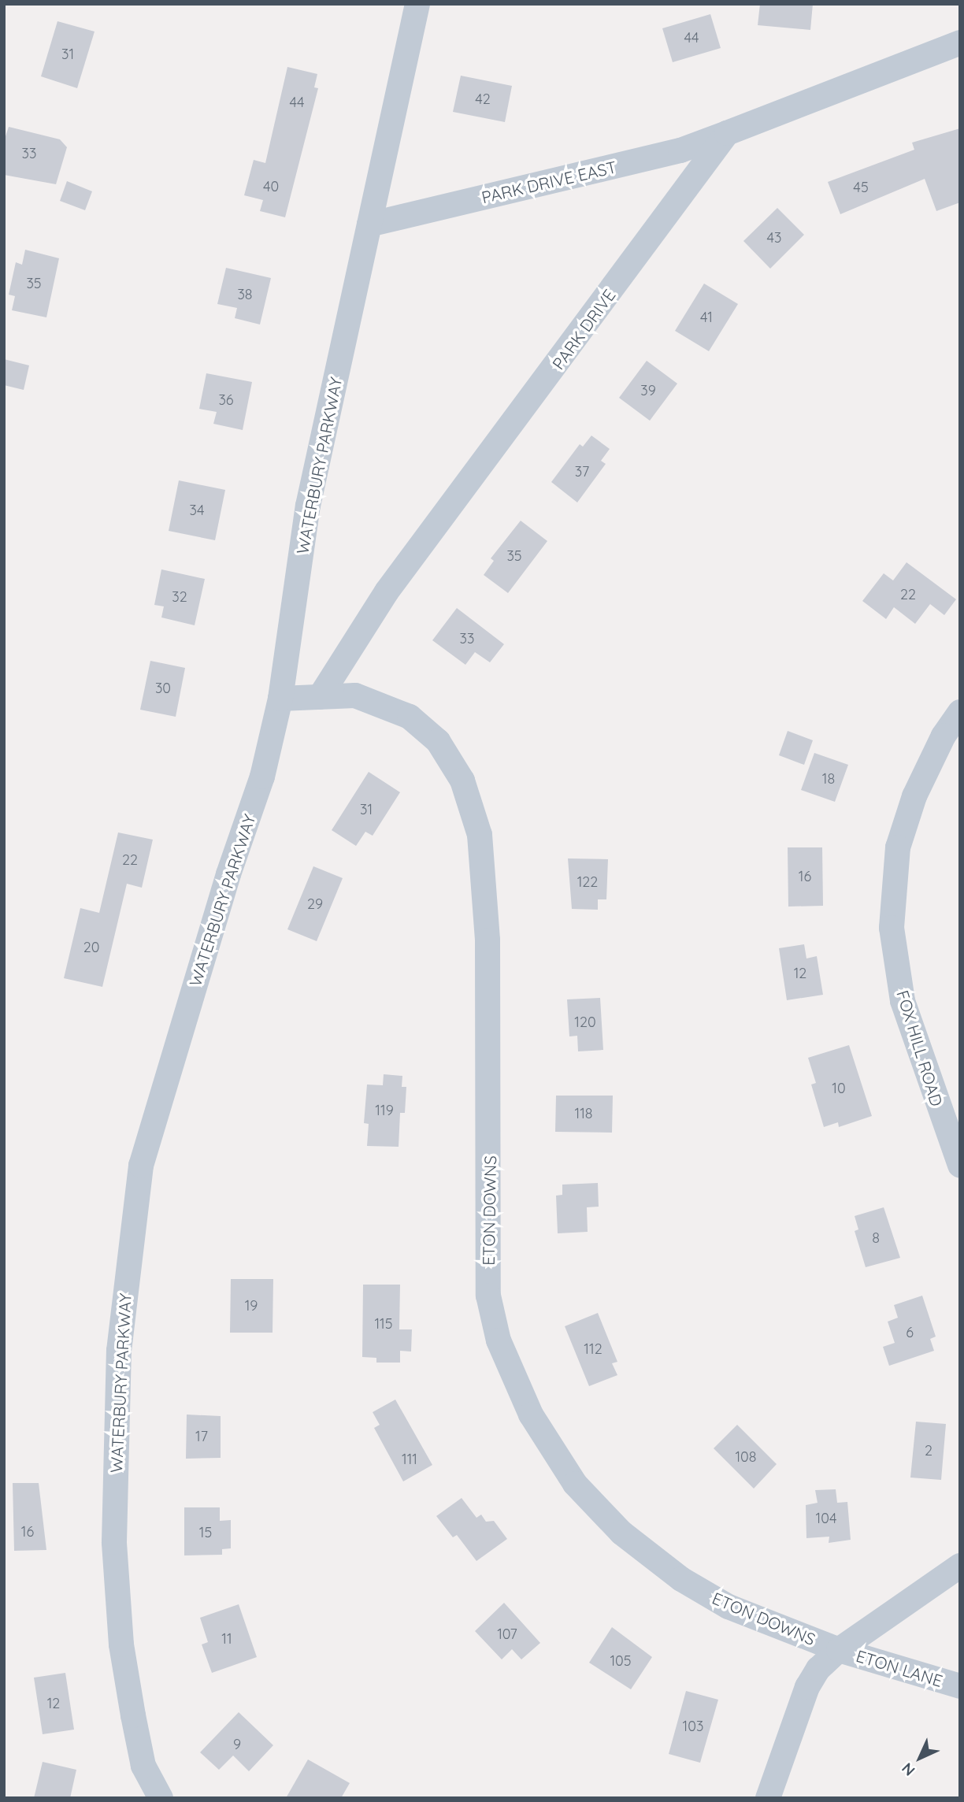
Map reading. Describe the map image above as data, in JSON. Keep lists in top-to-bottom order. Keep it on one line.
{"streets":{"street":["PARK DRIVE EAST","PARK DRIVE","WATERBURY PARKWAY","FOX HILL ROAD","ETON DOWNS","ETON LANE"]},"crossings":[["PARK DRIVE EAST","PARK DRIVE"],["PARK DRIVE EAST","WATERBURY PARKWAY"],["PARK DRIVE","ETON DOWNS"],["ETON DOWNS","ETON LANE"]],"house_numbers":["44","31","42","44","33","40","45","43","35","38","41","39","36","37","34","35","22","32","33","30","18","31","22","16","122","29","20","12","120","10","119","118","8","19","115","6","112","17","2","108","111","104","16","15","107","11","105","12","103","9"],"north":"bottom left"}
